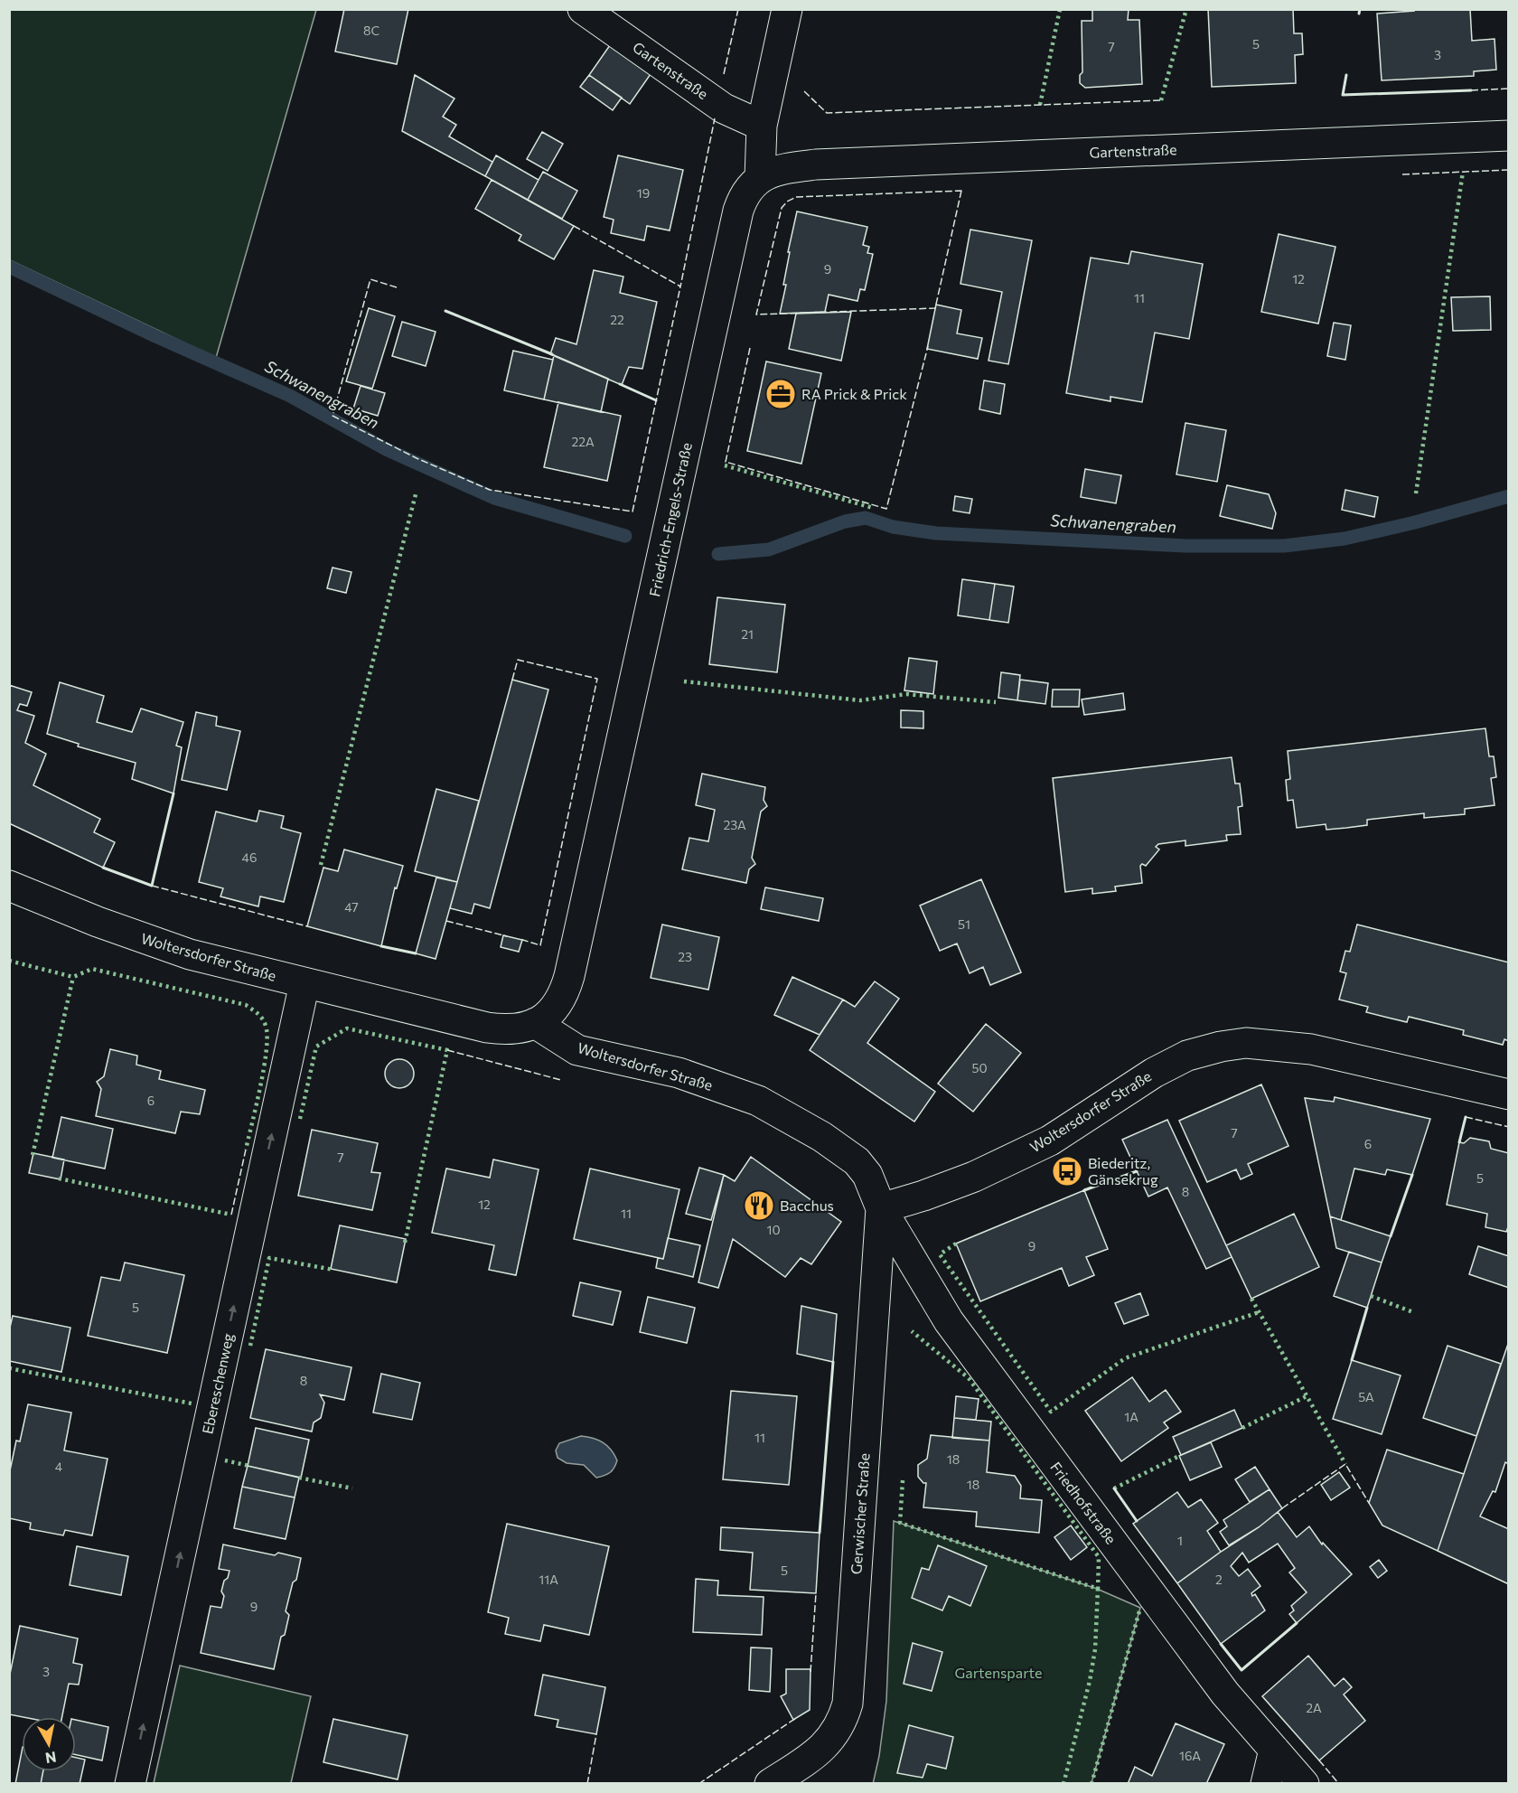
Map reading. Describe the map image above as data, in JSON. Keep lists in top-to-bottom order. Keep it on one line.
{"streets":{"street":["Gartenstraße","Friedrich-Engels-Straße","Woltersdorfer Straße","Ebereschenweg","Friedhofstraße","Gerwischer Straße"]},"crossings":[["Gartenstraße","Friedrich-Engels-Straße"],["Friedrich-Engels-Straße","Woltersdorfer Straße"],["Woltersdorfer Straße","Ebereschenweg"],["Woltersdorfer Straße","Friedhofstraße"],["Woltersdorfer Straße","Gerwischer Straße"],["Friedhofstraße","Gerwischer Straße"]],"one_way":["Ebereschenweg"],"water":["Schwanengraben"],"parks":["Gartensparte"],"places":{"office":["RA Prick & Prick"],"bus stop":["Biederitz, Gänsekrug"],"restaurant":["Bacchus"]},"house_numbers":["8C","5","7","3","19","9","12","11","22","22A","21","23A","46","47","51","23","50","6","7","6","7","5","8","12","11","10","9","5","8","5A","1A","11","18","4","18","1","5","11A","2","9","3","2A","16A"],"north":"bottom"}
